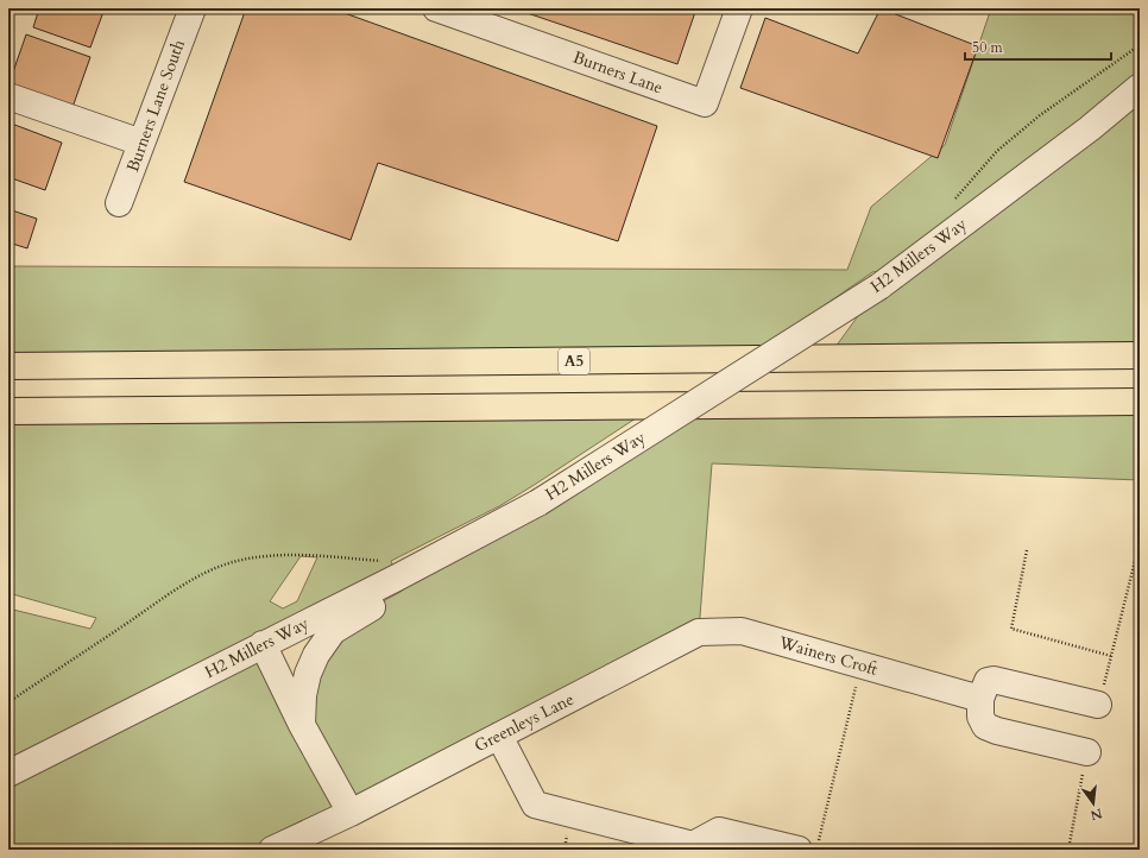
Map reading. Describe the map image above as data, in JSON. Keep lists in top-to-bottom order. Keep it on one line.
{"streets":{"highway":["A5"],"street":["Burners Lane","Burners Lane South","H2 Millers Way","Wainers Croft","Greenleys Lane"]},"crossings":[["Wainers Croft","Greenleys Lane"]],"scale_bar":"50 m","north":"bottom"}
